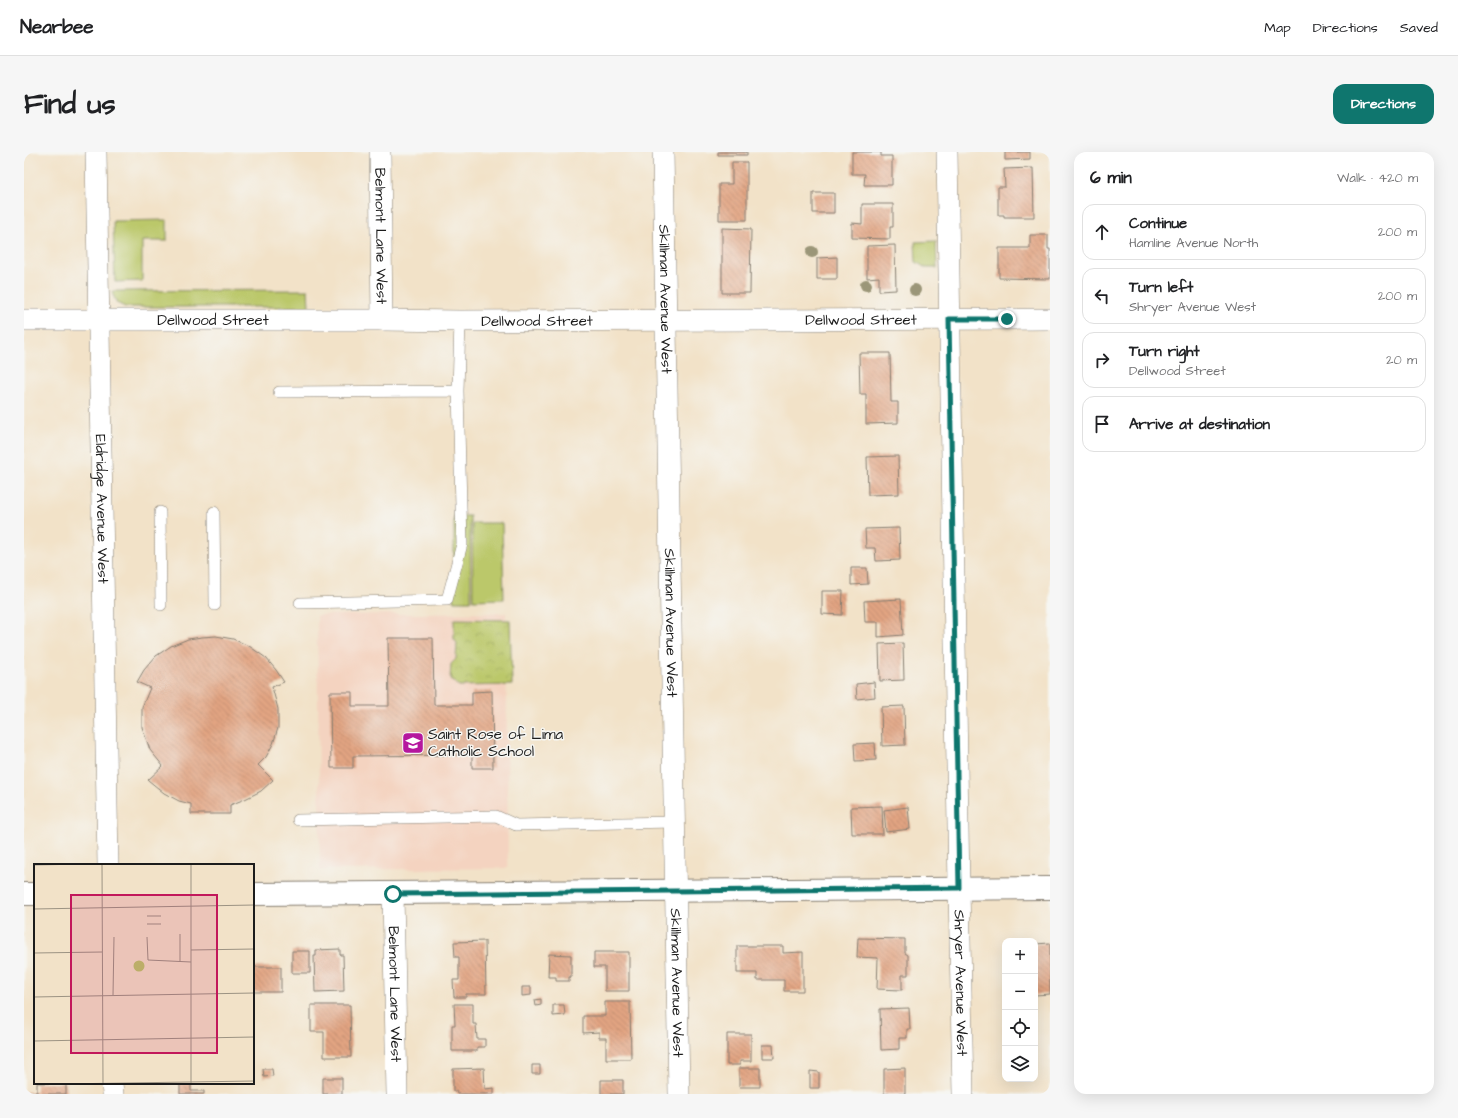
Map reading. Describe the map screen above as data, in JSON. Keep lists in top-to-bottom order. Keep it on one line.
{"streets":{"street":["Belmont Lane West","Skillman Avenue West","Dellwood Street","Eldridge Avenue West","Shryer Avenue West"]},"crossings":[["Belmont Lane West","Dellwood Street"],["Skillman Avenue West","Dellwood Street"],["Dellwood Street","Eldridge Avenue West"],["Dellwood Street","Shryer Avenue West"]],"places":{"school or university":["Saint Rose of Lima Catholic School"]},"page":{"header":"Nearbee","nav":["Map","Directions","Saved"],"buttons":"Directions","title":"Find us","heading":["6 min","Walk · 420 m"],"list":[["Continue","Hamline Avenue North","200 m"],["Turn left","Shryer Avenue West","200 m"],["Turn right","Dellwood Street","20 m"],"Arrive at destination"],"map_buttons":["+","−"]}}
